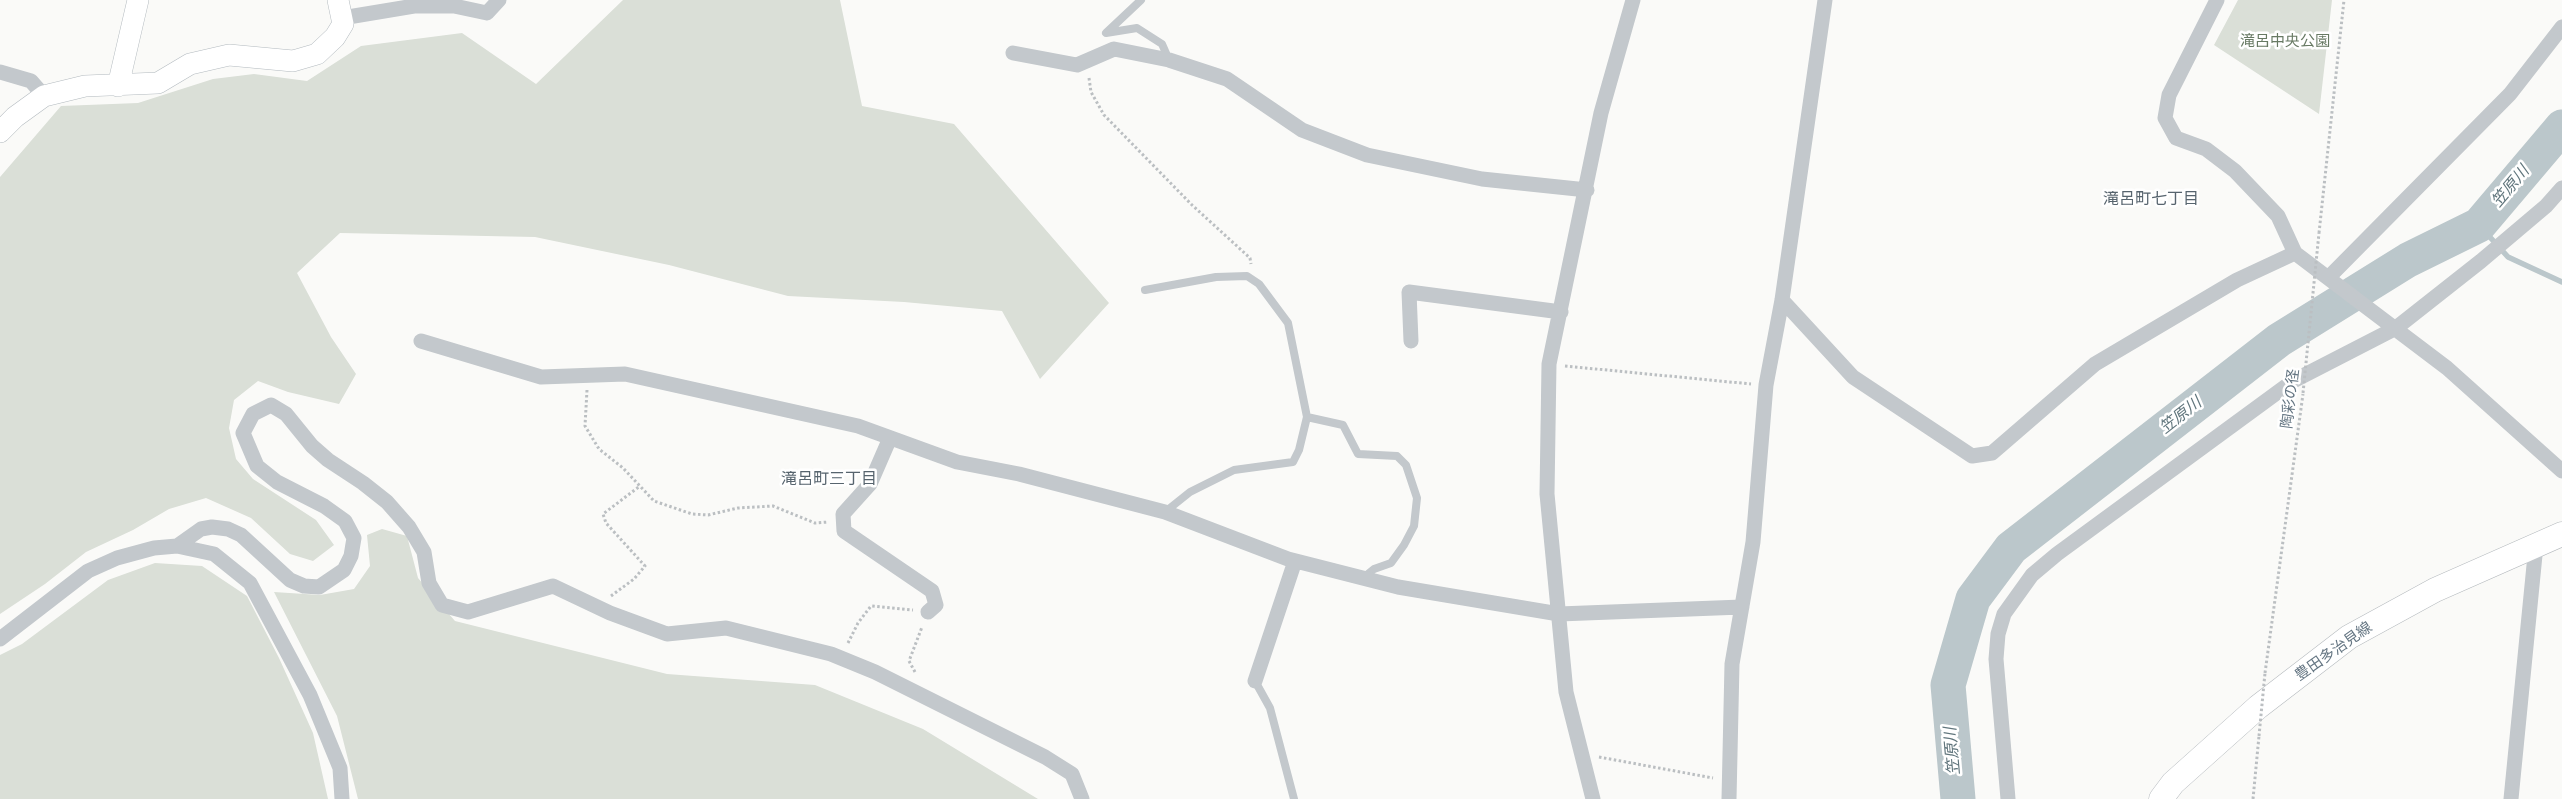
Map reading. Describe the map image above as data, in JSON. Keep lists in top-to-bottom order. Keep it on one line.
{"streets":{"main road":["豊田多治見線"],"path":["陶彩の径"]},"districts":["滝呂町七丁目","滝呂町三丁目"],"water":["笠原川"],"parks":["滝呂中央公園"]}
